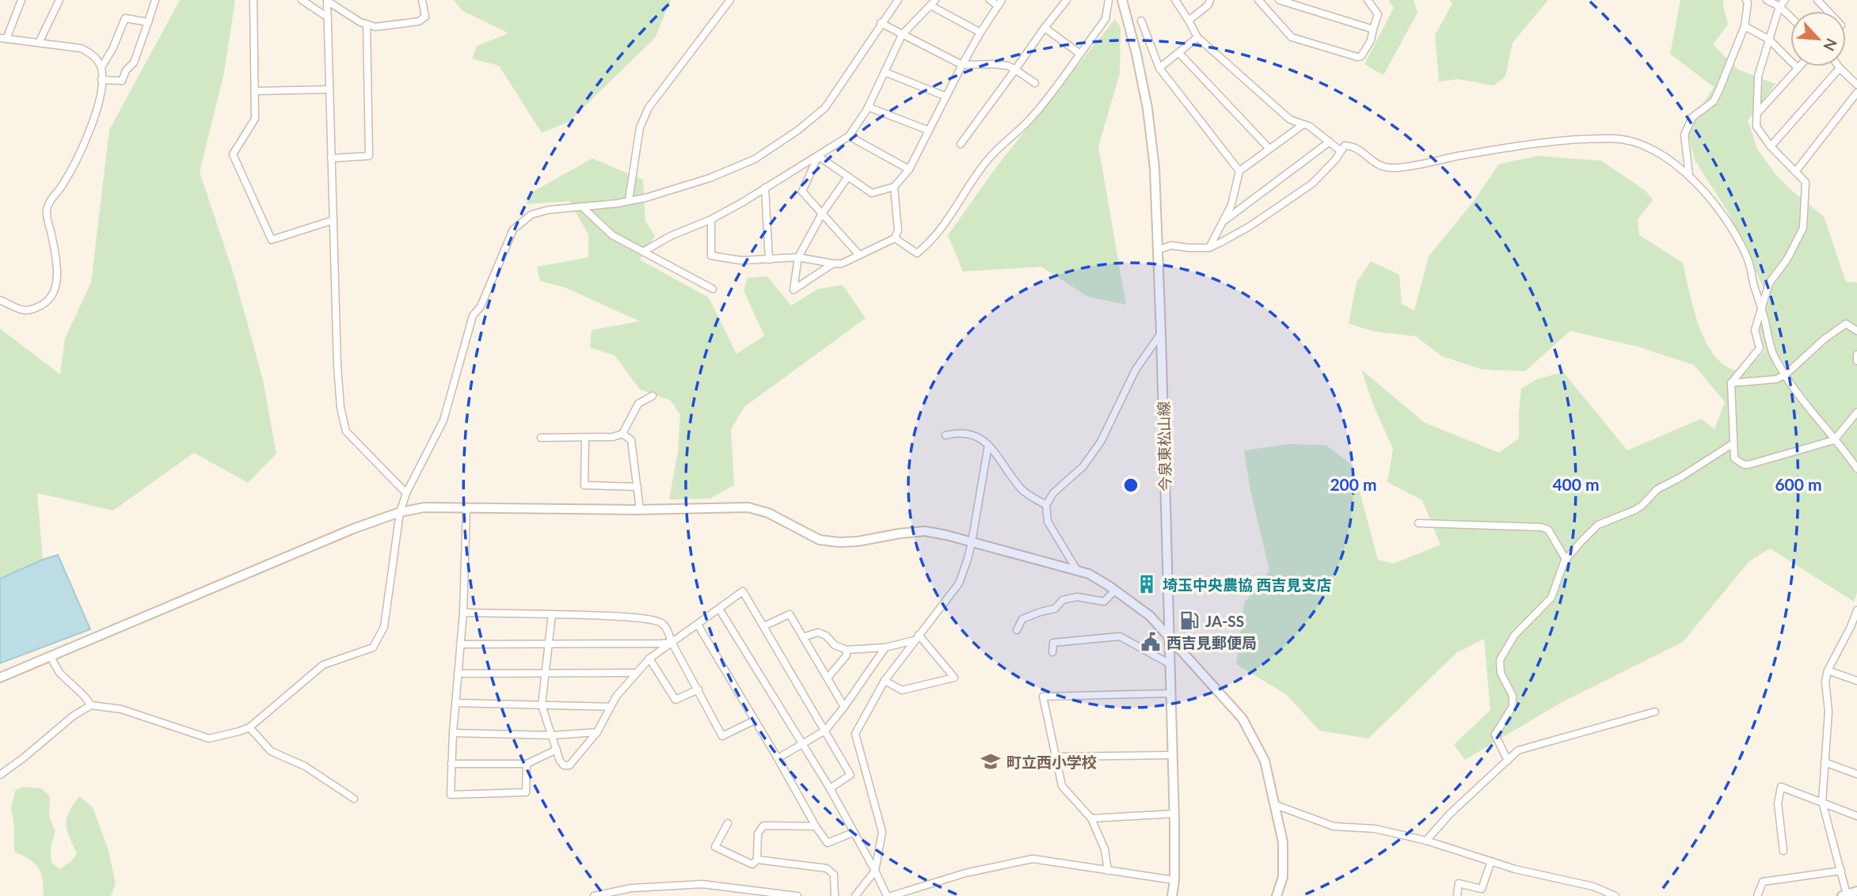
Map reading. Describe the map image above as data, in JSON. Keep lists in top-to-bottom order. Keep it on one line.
{"streets":{"street":["今泉東松山線"]},"places":{"building":["埼玉中央農協 西吉見支店"],"fuel station":["JA-SS"],"public building":["西吉見郵便局"],"school or university":["町立西小学校"]},"north":"bottom right","rings":["200 m","400 m","600 m"]}
